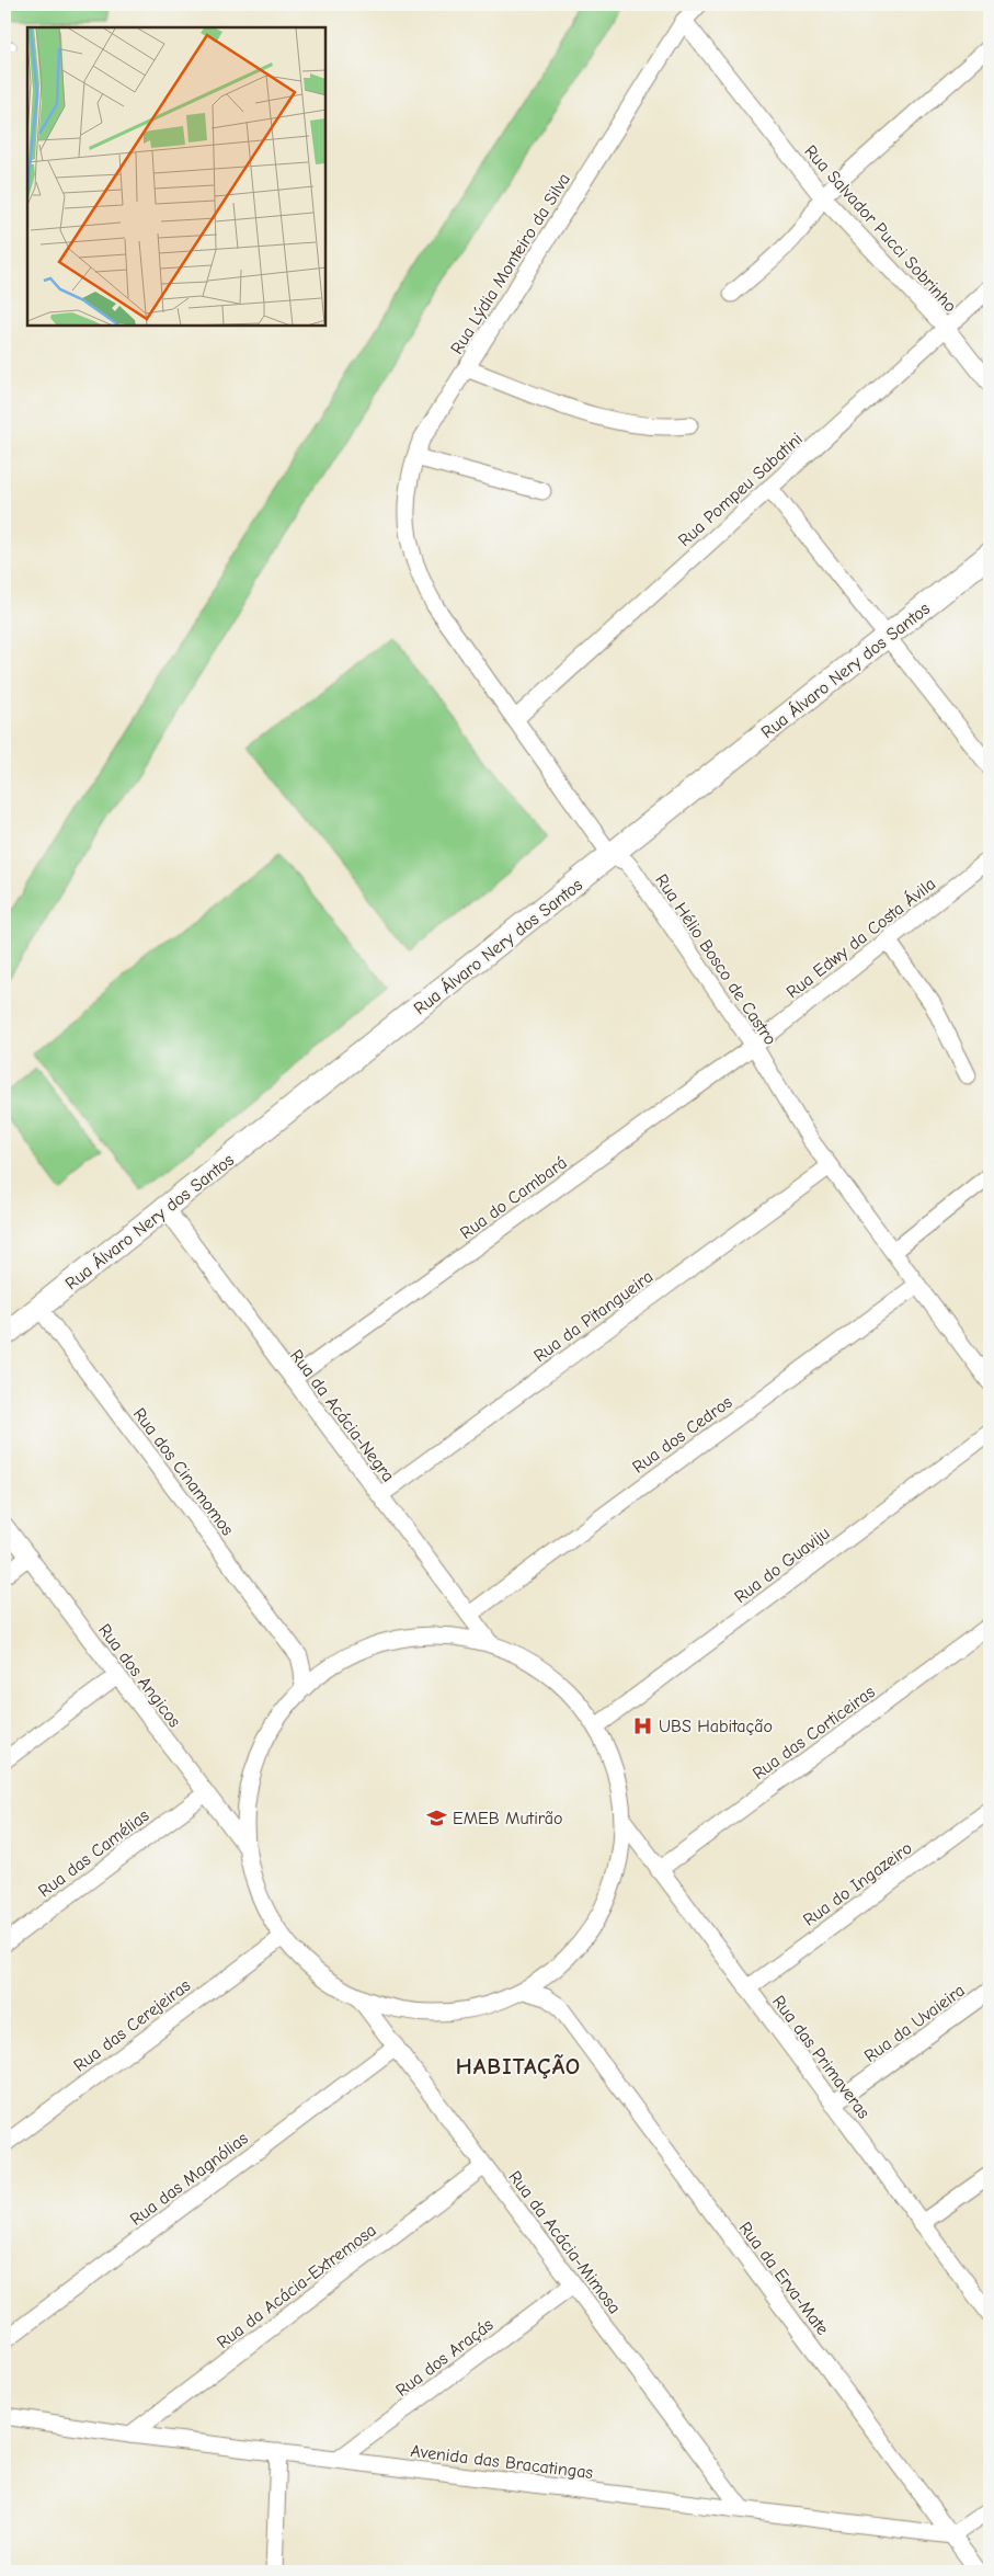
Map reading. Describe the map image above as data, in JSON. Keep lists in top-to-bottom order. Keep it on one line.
{"streets":{"main road":["Rua Álvaro Nery dos Santos"],"street":["Rua Salvador Pucci Sobrinho","Rua Lýdia Monteiro da Silva","Rua Pompeu Sabatini","Rua Edwy da Costa Ávila","Rua Hélio Bosco de Castro","Rua do Cambará","Rua da Pitangueira","Rua da Acácia-Negra","Rua dos Cedros","Rua dos Cinamomos","Rua do Guaviju","Rua dos Angicos","Rua das Corticeiras","Rua das Camélias","Rua do Ingazeiro","Rua da Uvaieira","Rua das Cerejeiras","Rua das Primaveras","Rua das Magnólias","Rua da Acácia-Mimosa","Rua da Erva-Mate","Rua da Acácia-Extremosa","Rua dos Araçás","Avenida das Bracatingas"]},"crossings":[["Rua Salvador Pucci Sobrinho","Rua Lýdia Monteiro da Silva"],["Rua Salvador Pucci Sobrinho","Rua Pompeu Sabatini"],["Rua Lýdia Monteiro da Silva","Rua Hélio Bosco de Castro"],["Rua Pompeu Sabatini","Rua Hélio Bosco de Castro"],["Rua Álvaro Nery dos Santos","Rua Hélio Bosco de Castro"],["Rua Álvaro Nery dos Santos","Rua da Acácia-Negra"],["Rua Álvaro Nery dos Santos","Rua dos Cinamomos"],["Rua Edwy da Costa Ávila","Rua Hélio Bosco de Castro"],["Rua Edwy da Costa Ávila","Rua do Cambará"],["Rua Hélio Bosco de Castro","Rua do Cambará"],["Rua Hélio Bosco de Castro","Rua da Pitangueira"],["Rua Hélio Bosco de Castro","Rua dos Cedros"],["Rua do Cambará","Rua da Acácia-Negra"],["Rua da Pitangueira","Rua da Acácia-Negra"],["Rua da Acácia-Negra","Rua dos Cedros"],["Rua dos Angicos","Rua das Camélias"],["Rua das Corticeiras","Rua das Primaveras"],["Rua do Ingazeiro","Rua das Primaveras"],["Rua da Uvaieira","Rua das Primaveras"],["Rua das Magnólias","Rua da Acácia-Mimosa"],["Rua da Acácia-Mimosa","Rua da Acácia-Extremosa"],["Rua da Acácia-Mimosa","Rua dos Araçás"],["Rua da Acácia-Mimosa","Avenida das Bracatingas"],["Rua da Erva-Mate","Avenida das Bracatingas"],["Rua da Acácia-Extremosa","Avenida das Bracatingas"],["Rua dos Araçás","Avenida das Bracatingas"]],"districts":["HABITAÇÃO"],"places":{"hospital":["UBS Habitação"],"school or university":["EMEB Mutirão"]}}
